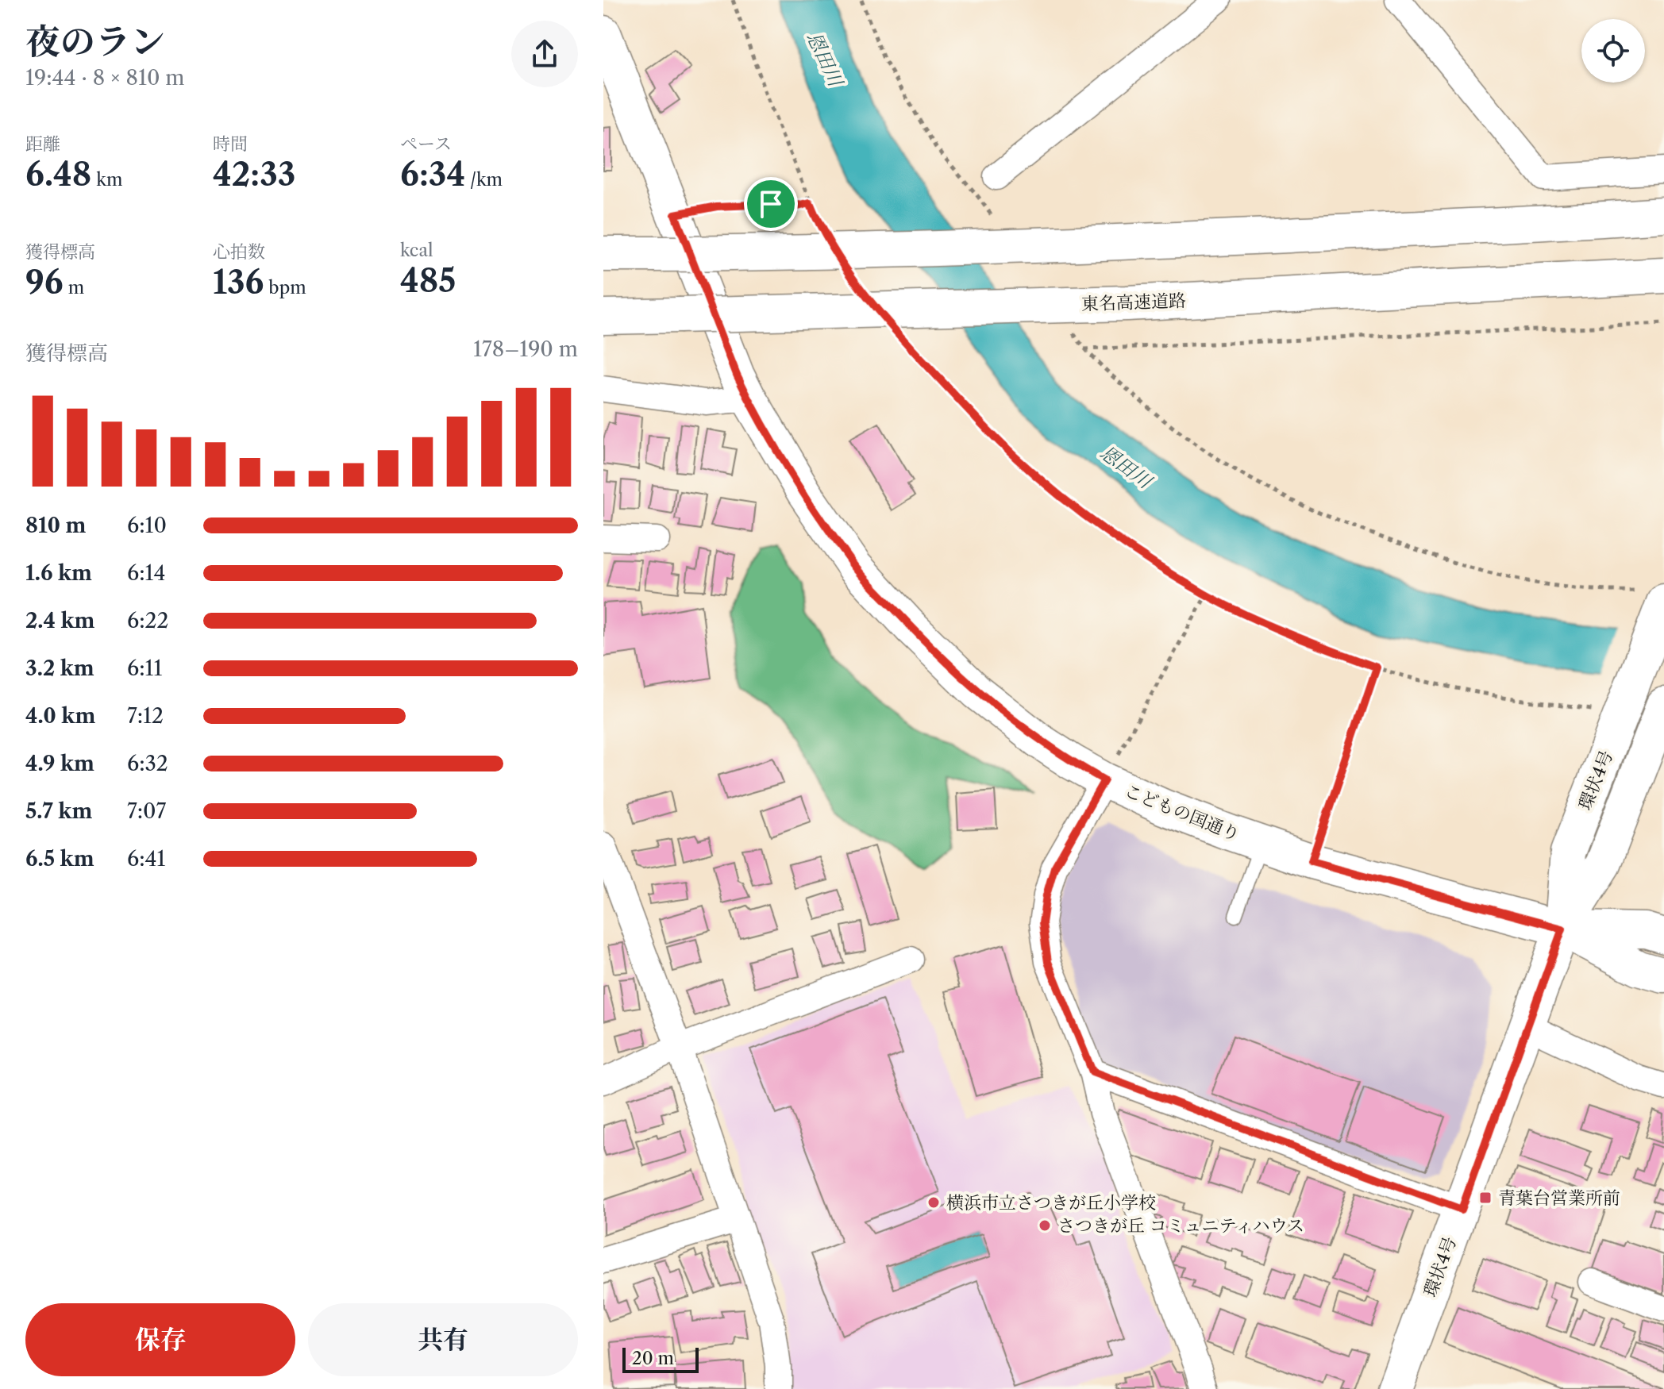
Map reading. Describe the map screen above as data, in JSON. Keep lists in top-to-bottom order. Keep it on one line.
{"streets":{"main road":["東名高速道路","環状4号","こどもの国通り"]},"crossings":[["環状4号","こどもの国通り"]],"water":["恩田川"],"places":{"transit":["青葉台営業所前"],"other":["横浜市立さつきが丘小学校","さつきが丘 コミュニティハウス"]},"scale_bar":"20 m","page":{"heading":["夜のラン","19:44 · 8 × 810 m"],"stats":[["距離","6.48 km"],["時間","42:33"],["ペース","6:34 /km"],["獲得標高","96 m"],["心拍数","136 bpm"],["kcal","485"]],"chart":["獲得標高","178–190 m"],"list":[{"name":"810 m","note":"6:10"},{"name":"1.6 km","note":"6:14"},{"name":"2.4 km","note":"6:22"},{"name":"3.2 km","note":"6:11"},{"name":"4.0 km","note":"7:12"},{"name":"4.9 km","note":"6:32"},{"name":"5.7 km","note":"7:07"},{"name":"6.5 km","note":"6:41"}],"buttons":["保存","共有"],"scale":"20 m"}}
